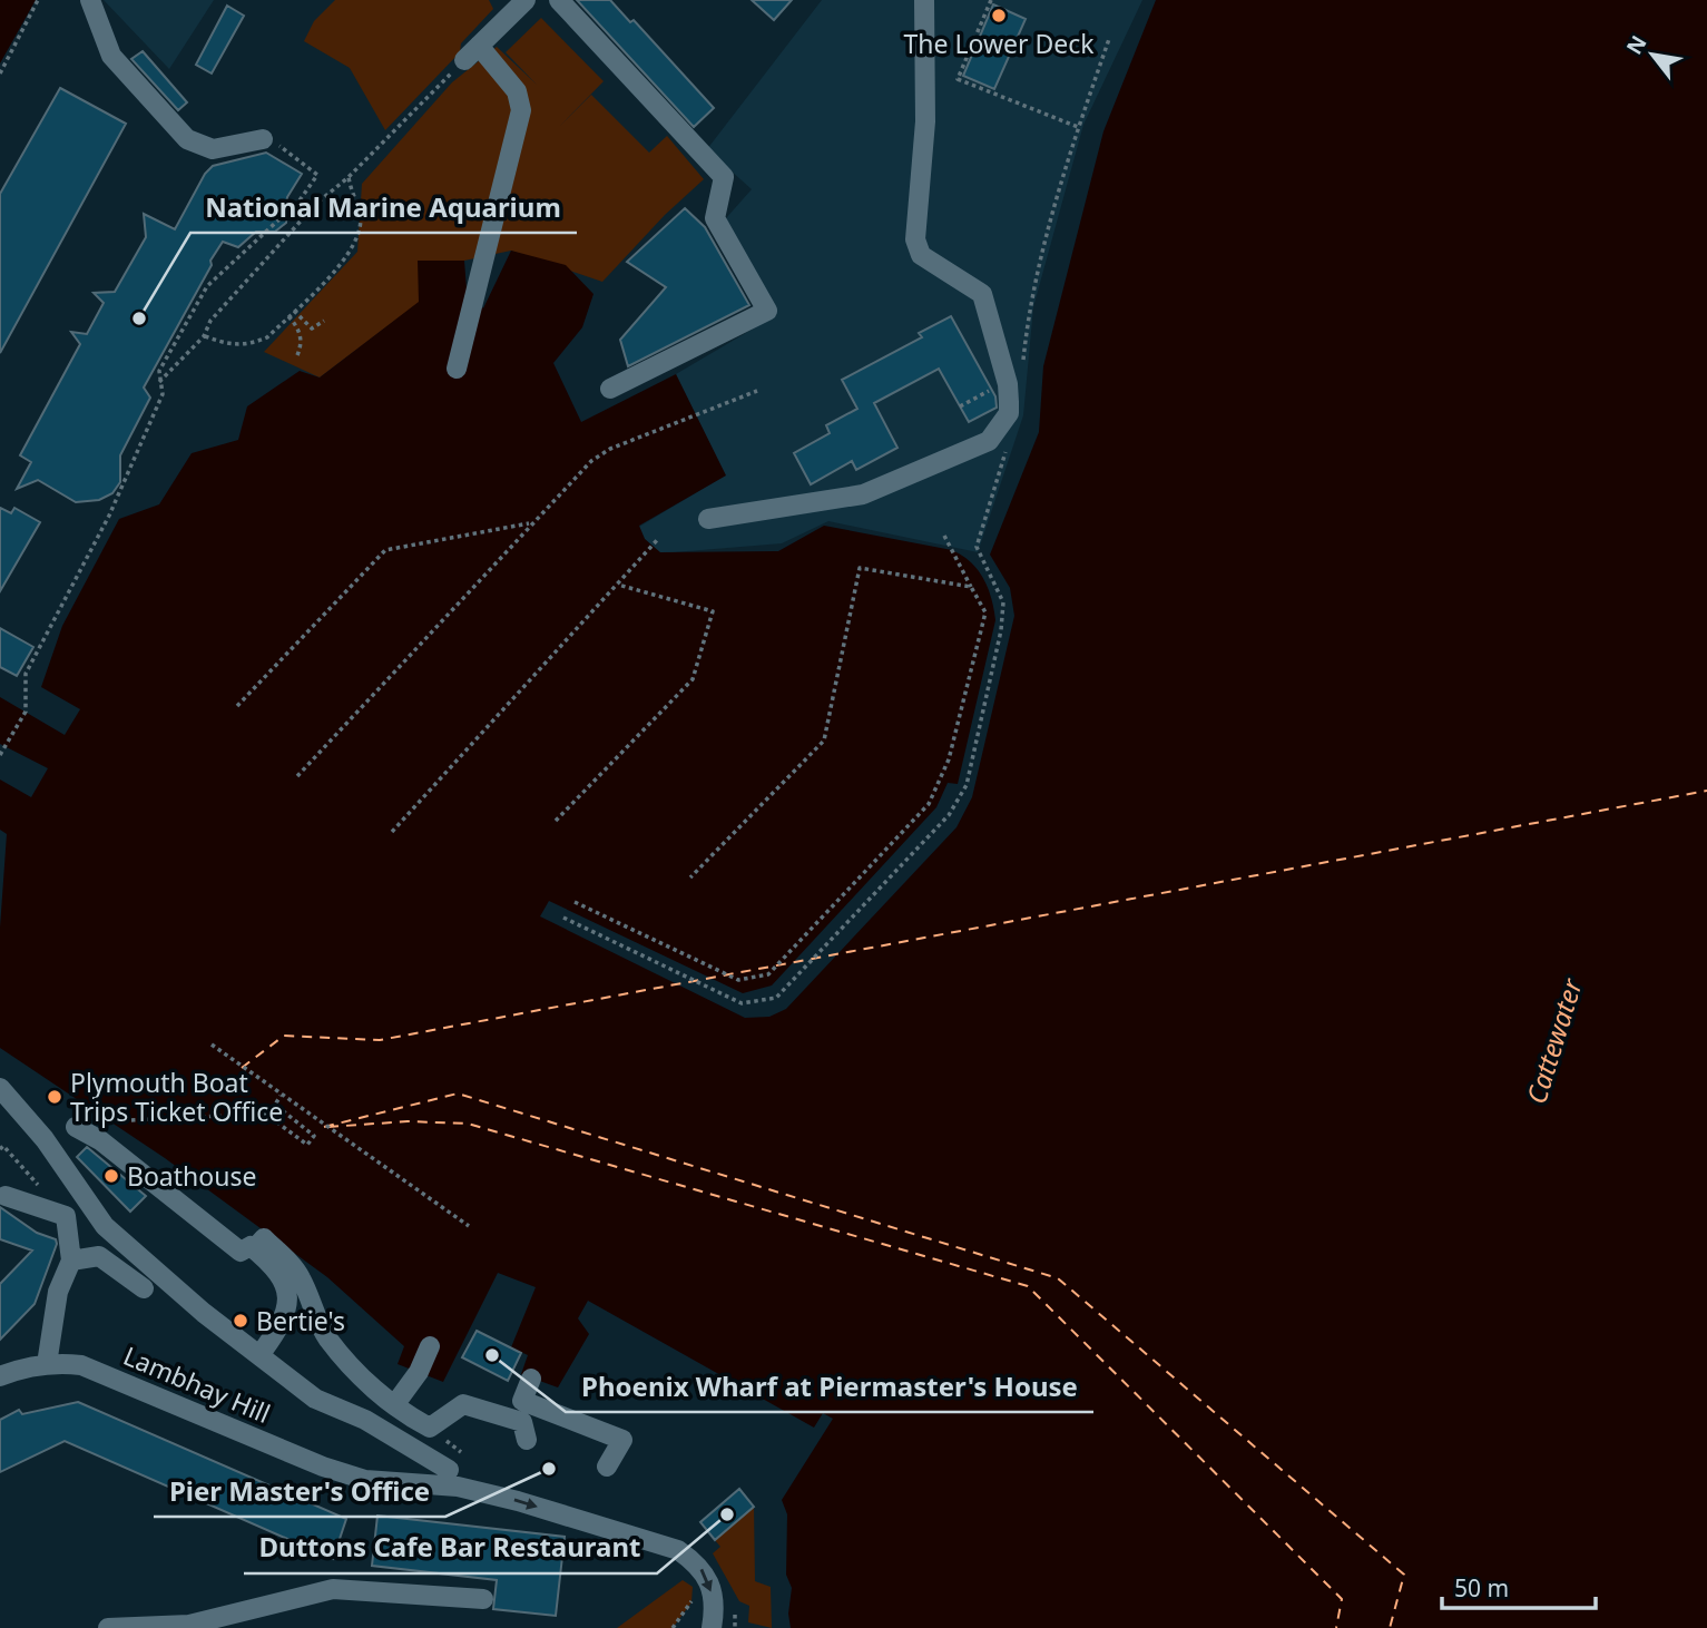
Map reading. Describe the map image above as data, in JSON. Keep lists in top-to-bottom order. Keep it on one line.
{"streets":{"street":["Lambhay Hill"]},"water":["Cattewater"],"places":["The Lower Deck","National Marine Aquarium","Plymouth Boat Trips Ticket Office","Boathouse","Bertie's","Phoenix Wharf at Piermaster's House","Pier Master's Office","Duttons Cafe Bar Restaurant"],"scale_bar":"50 m","north":"top left"}
